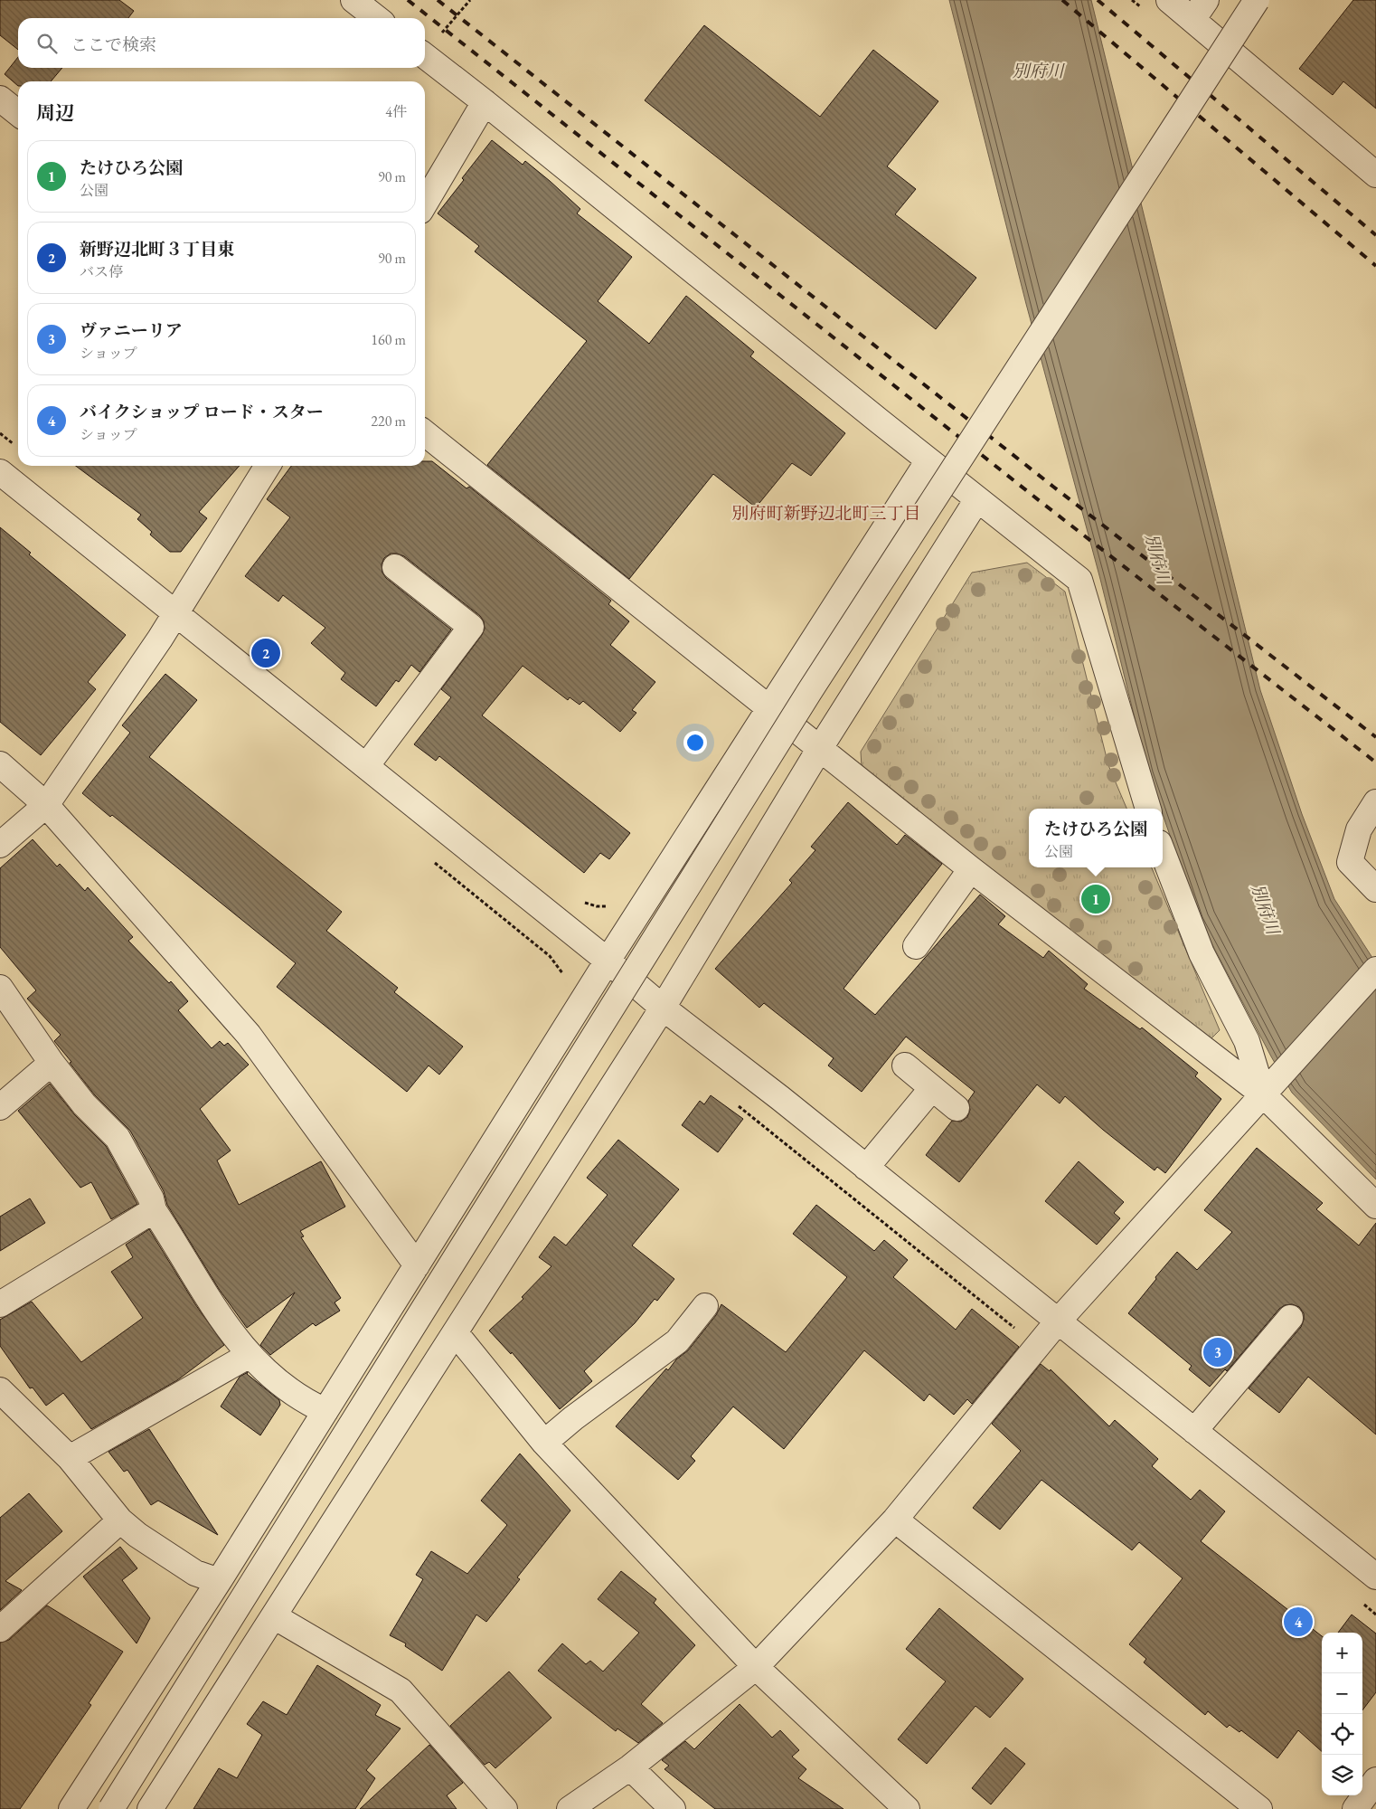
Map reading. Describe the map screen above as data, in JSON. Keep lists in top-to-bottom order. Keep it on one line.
{"districts":["別府町新野辺北町三丁目"],"water":["別府川"],"page":{"search":"ここで検索","heading":["周辺","4件"],"list":[{"mark":"1","name":"たけひろ公園","note":"公園","value":"90 m"},{"mark":"2","name":"新野辺北町３丁目東","note":"バス停","value":"90 m"},{"mark":"3","name":"ヴァニーリア","note":"ショップ","value":"160 m"},{"mark":"4","name":"バイクショップ ロード・スター","note":"ショップ","value":"220 m"}],"pins":["2","1","3","4"],"popup":["たけひろ公園","公園"],"map_buttons":["+","−"]}}
